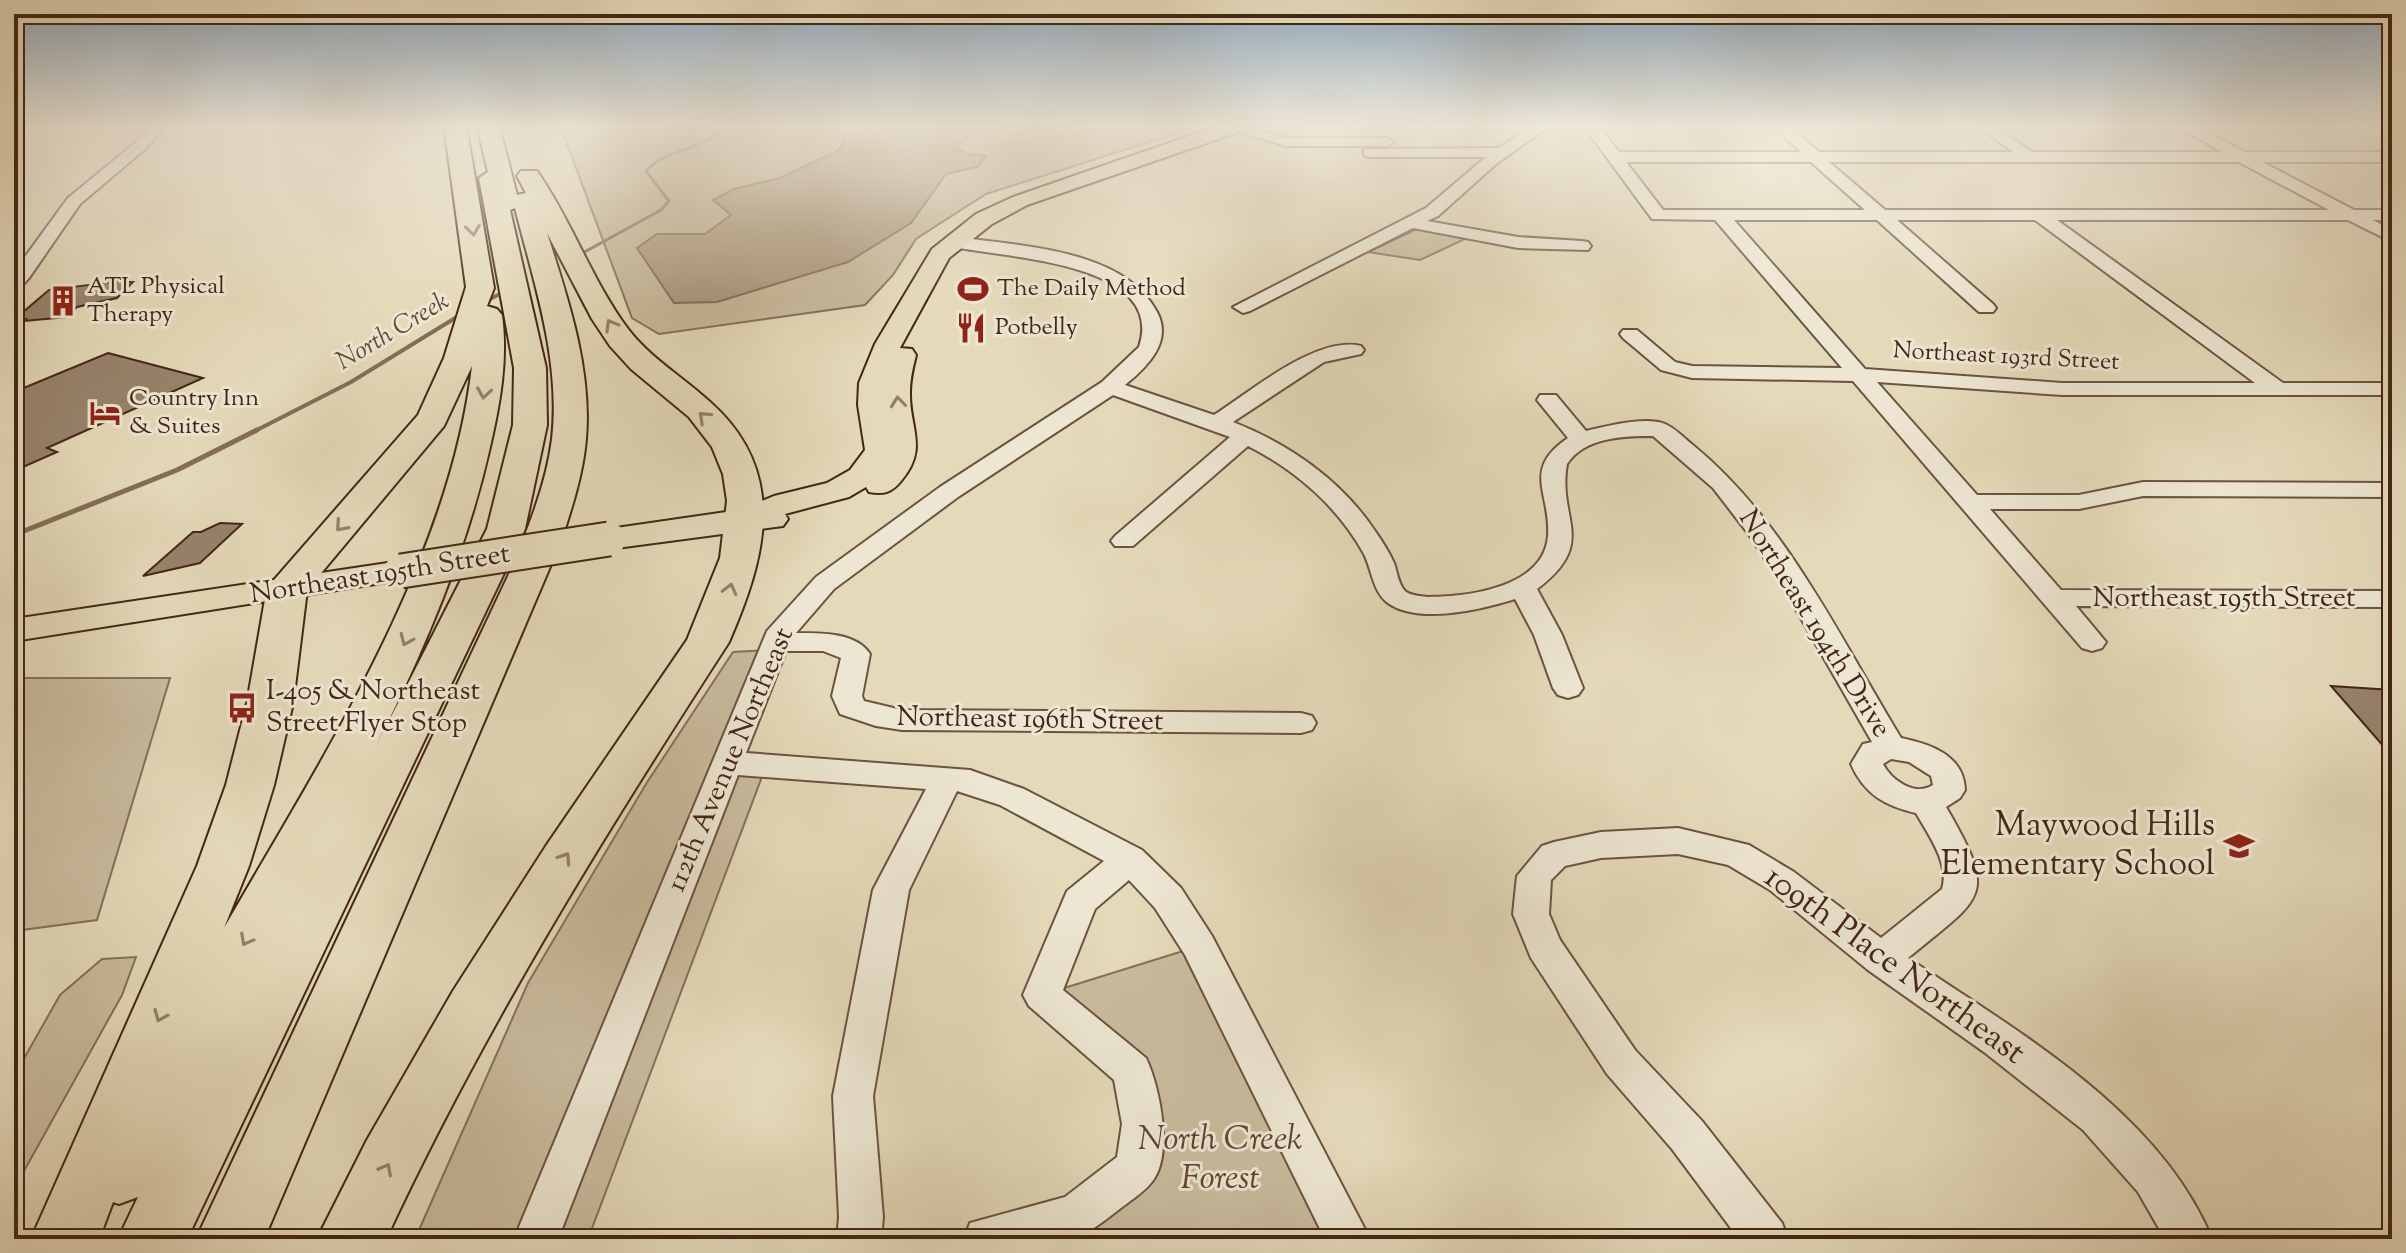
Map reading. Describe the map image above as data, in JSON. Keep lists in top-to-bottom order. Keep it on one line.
{"streets":{"main road":["Northeast 195th Street"],"street":["Northeast 193rd Street","Northeast 194th Drive","Northeast 196th Street","112th Avenue Northeast","109th Place Northeast"]},"crossings":[["Northeast 195th Street","112th Avenue Northeast"],["Northeast 194th Drive","112th Avenue Northeast"],["Northeast 194th Drive","109th Place Northeast"],["Northeast 196th Street","112th Avenue Northeast"]],"water":["North Creek"],"parks":["North Creek Forest"],"places":{"sports":["The Daily Method"],"building":["ATL Physical Therapy"],"restaurant":["Potbelly"],"hotel":["Country Inn & Suites"],"bus stop":["I-405 & Northeast Street Flyer Stop"],"school or university":["Maywood Hills Elementary School"]}}
